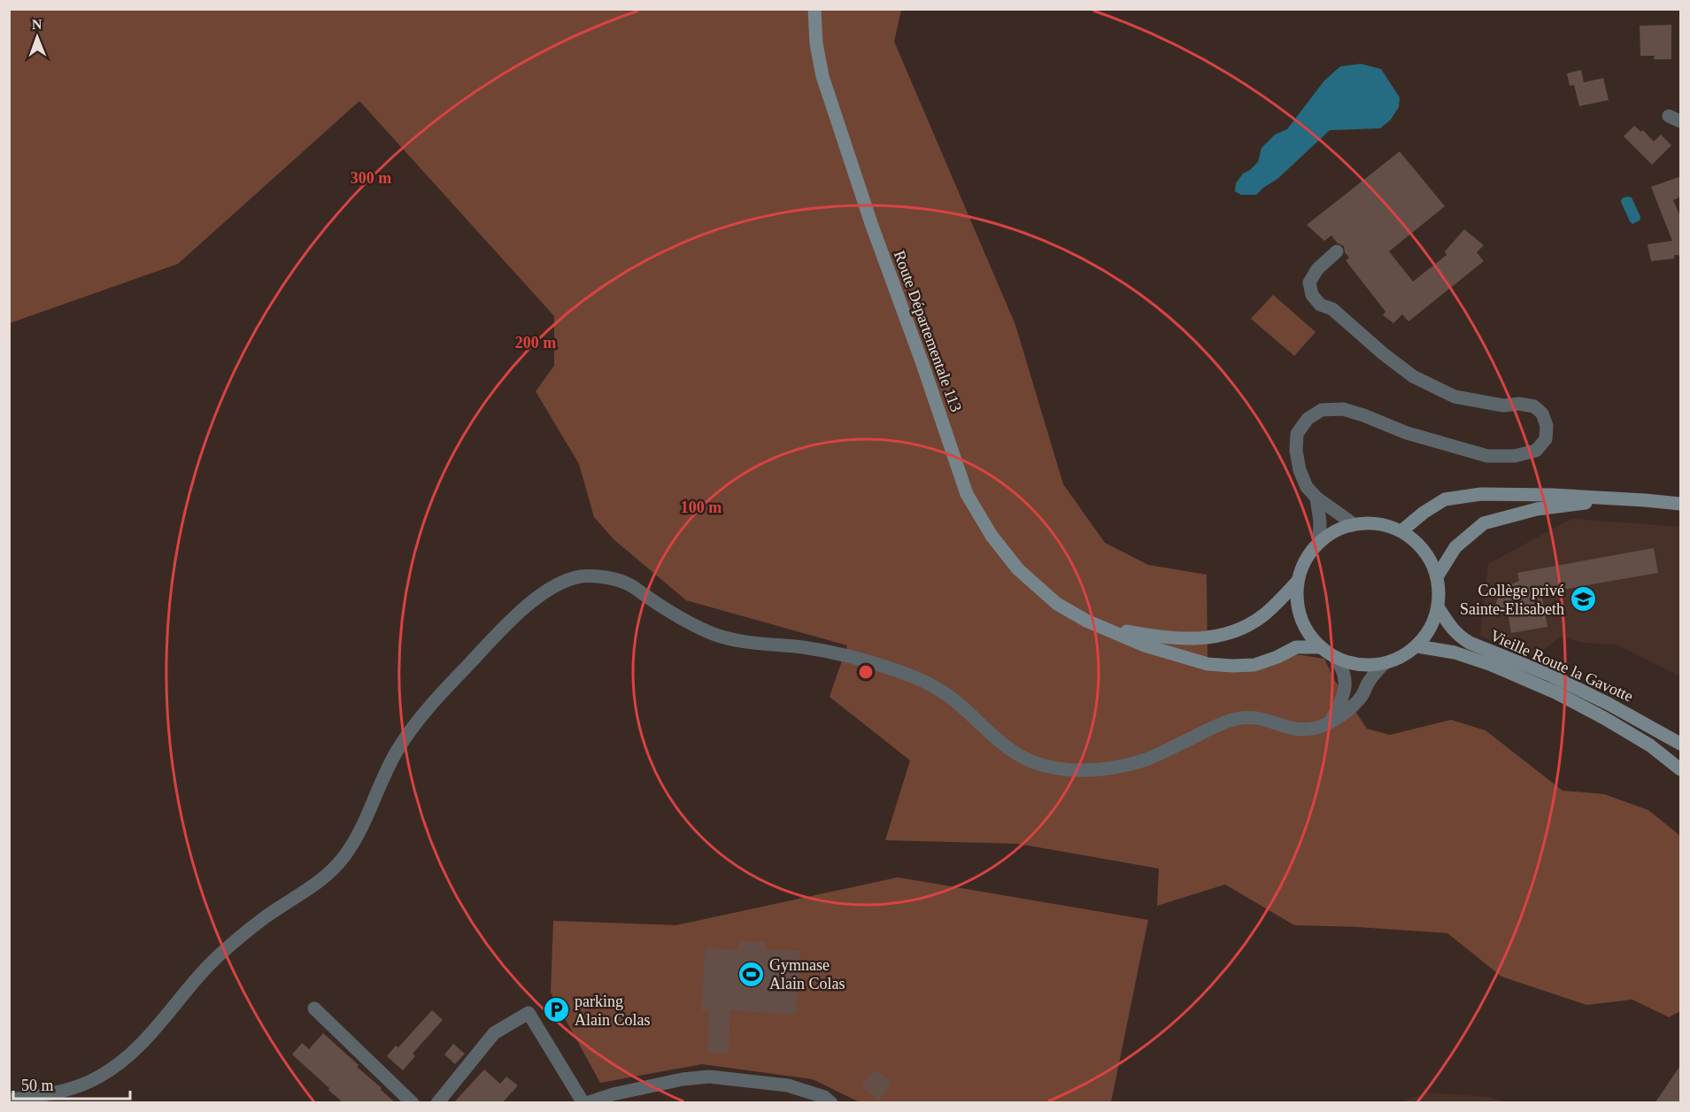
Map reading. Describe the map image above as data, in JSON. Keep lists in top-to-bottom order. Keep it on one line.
{"streets":{"main road":["Route Départementale 113","Vieille Route la Gavotte"]},"crossings":[["Route Départementale 113","Vieille Route la Gavotte"]],"places":{"school or university":["Collège privé Sainte-Elisabeth"],"sports":["Gymnase Alain Colas"],"parking":["parking Alain Colas"]},"scale_bar":"50 m","north":"top","rings":["300 m","200 m","100 m"]}
